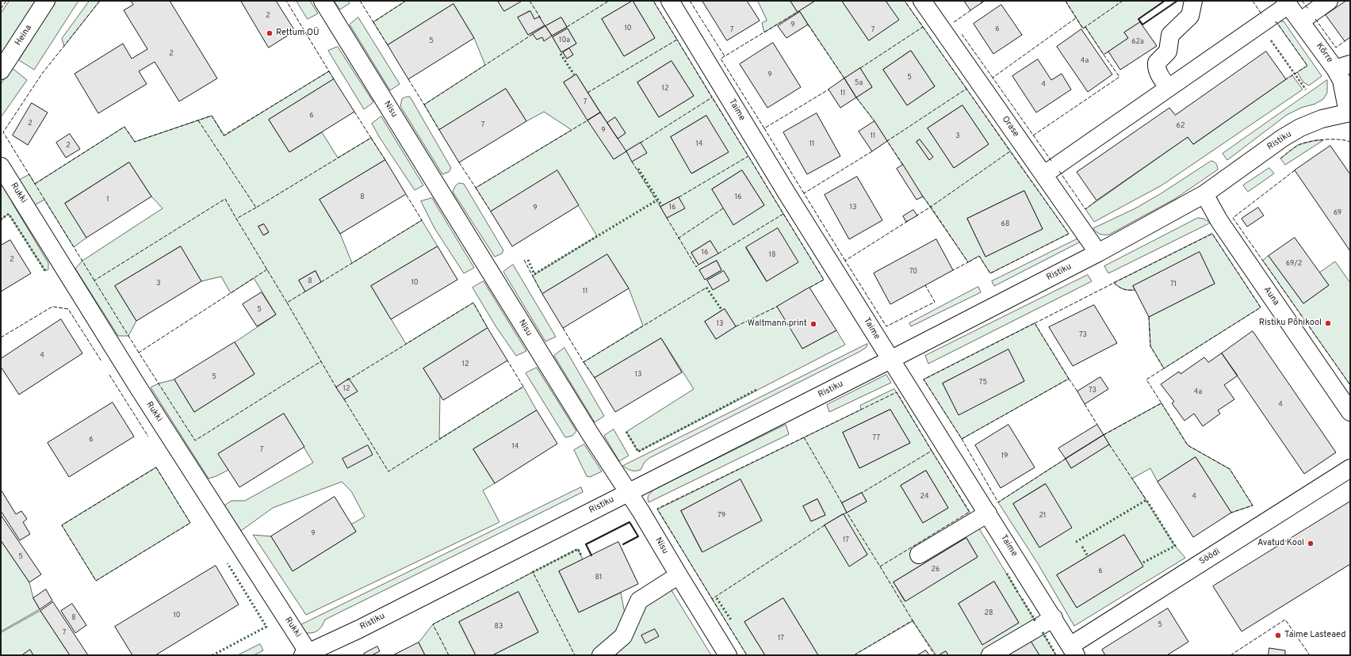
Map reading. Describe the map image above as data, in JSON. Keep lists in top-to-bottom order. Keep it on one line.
{"streets":{"street":["Heina","Kõrre","Nisu","Taime","Orase","Ristiku","Rukki","Auna","Söödi"]},"crossings":[["Kõrre","Ristiku"],["Nisu","Ristiku"],["Taime","Ristiku"],["Taime","Söödi"],["Orase","Ristiku"],["Ristiku","Rukki"],["Ristiku","Auna"]],"places":["Rettum OÜ","Ristiku Põhikool","Waltmann print","Avatud Kool","Taime Lasteaed"],"house_numbers":["2","9","10","6","7","7","10a","5","62a","2","4a","9","5","5a","4","12","11","7","6","2","7","62","9","11","3","14","11","2","8","16","1","16","13","9","69","68","16","18","2","69/2","70","8","10","3","71","11","5","13","73","4","12","13","5","75","12","73","4a","4","77","6","14","7","19","24","4","79","21","9","17","5","26","6","81","28","10","8","5","83","7","17"]}
